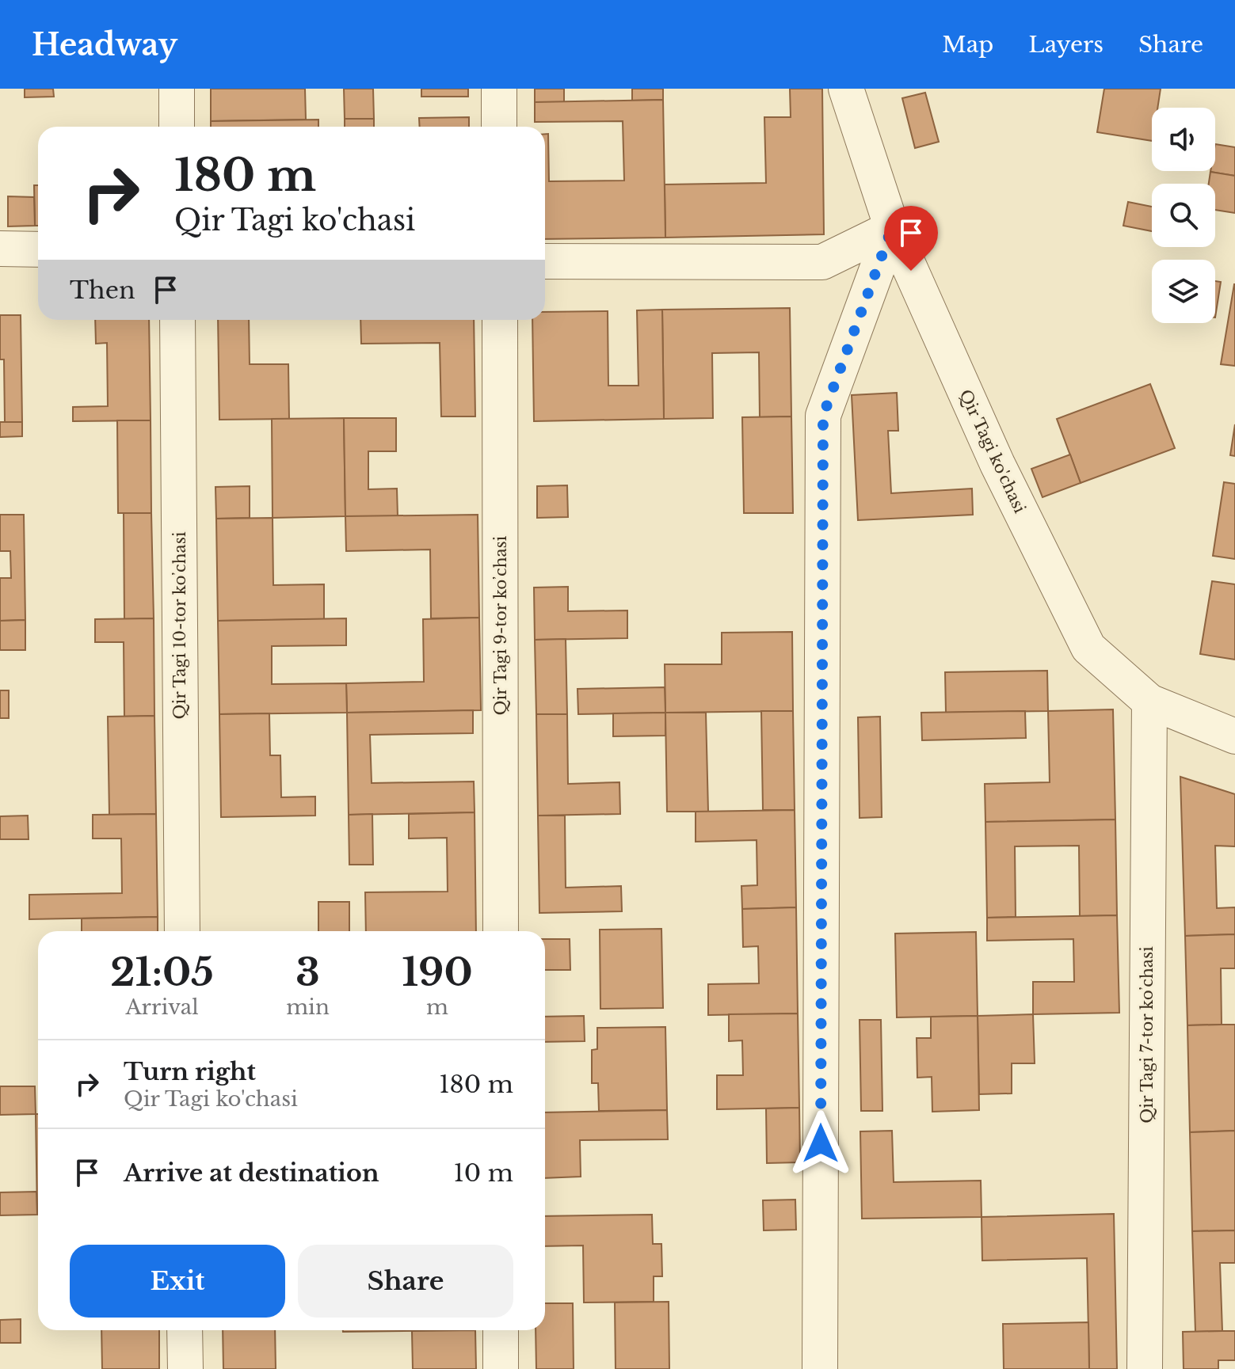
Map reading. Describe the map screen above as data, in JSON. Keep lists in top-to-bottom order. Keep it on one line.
{"streets":{"street":["Qir Tagi ko'chasi","Qir Tagi 10-tor koʼchasi","Qir Tagi 9-tor koʼchasi","Qir Tagi 7-tor koʼchasi"]},"crossings":[["Qir Tagi ko'chasi","Qir Tagi 7-tor koʼchasi"]],"page":{"header":"Headway","nav":["Map","Layers","Share"],"turn":["180 m","Qir Tagi ko'chasi"],"then":"Then","eta":["21:05","Arrival","3","min","190","m"],"list":[{"name":"Turn right","note":"Qir Tagi ko'chasi","value":"180 m"},{"name":"Arrive at destination","value":"10 m"}],"buttons":["Exit","Share"]}}
